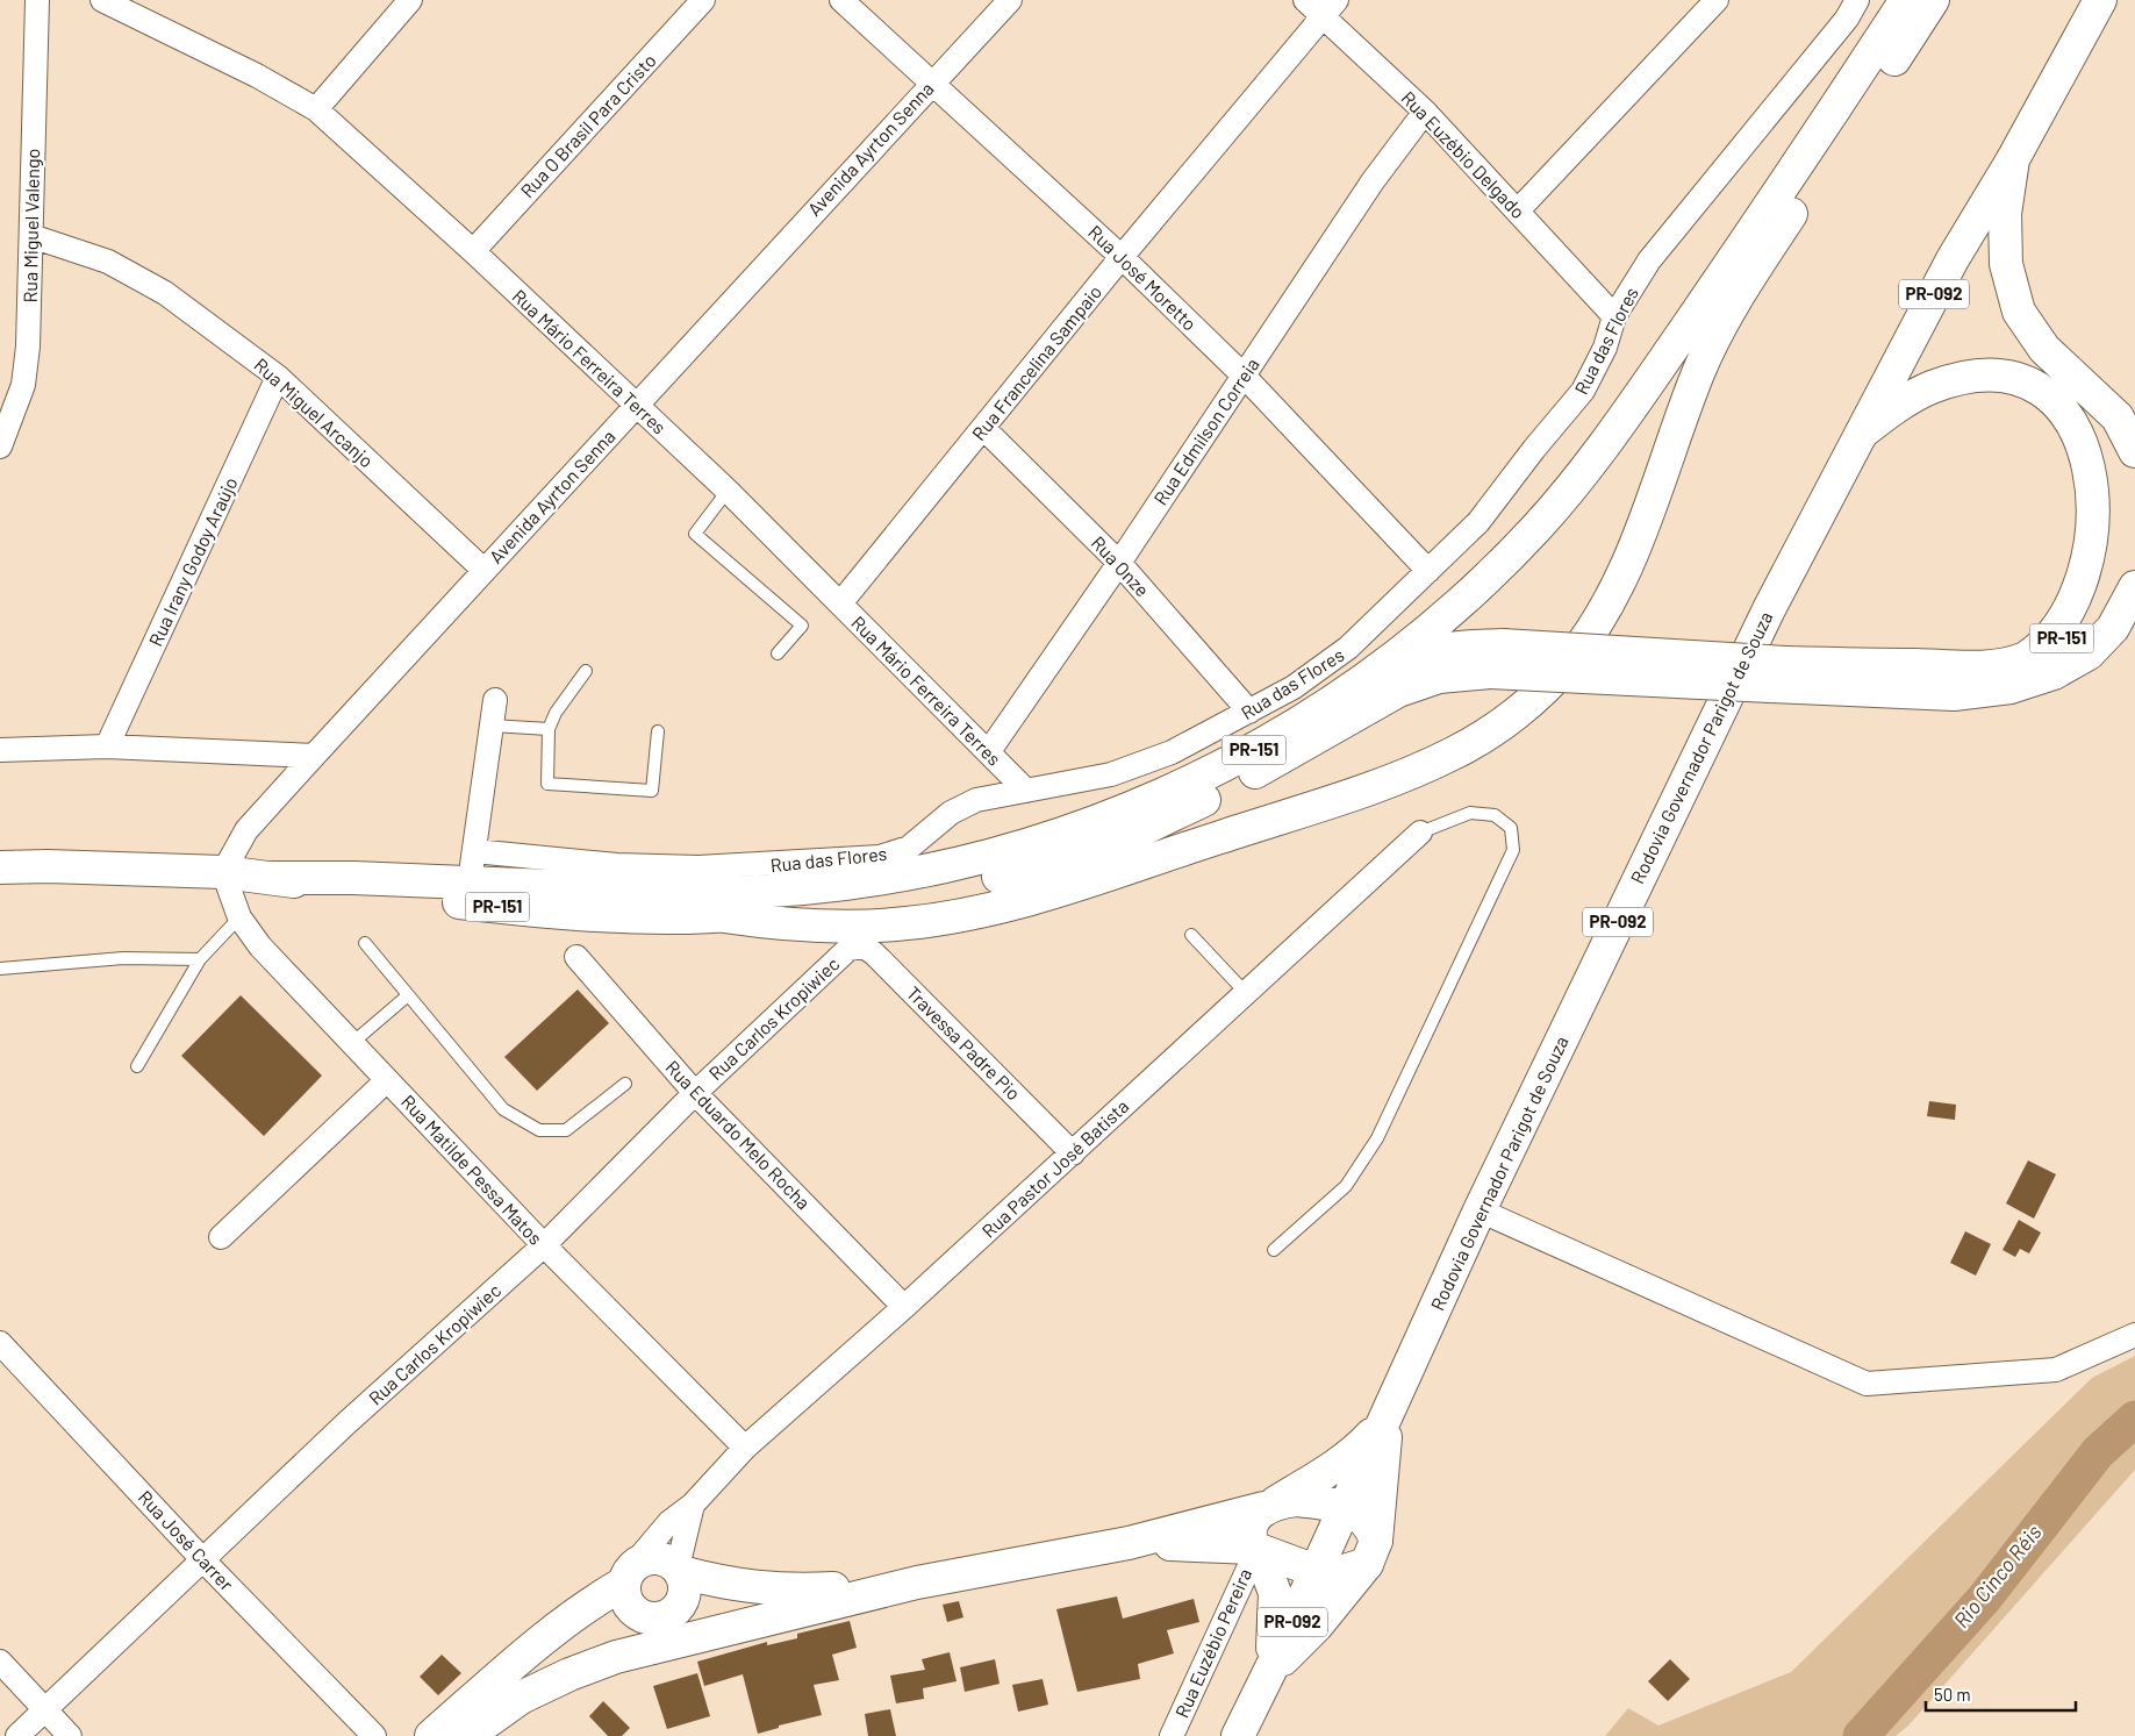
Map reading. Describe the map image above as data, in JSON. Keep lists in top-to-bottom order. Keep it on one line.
{"streets":{"main road":["PR-092","PR-151","Rodovia Governador Parigot de Souza"],"street":["Rua O Brasil Para Cristo","Avenida Ayrton Senna","Rua Euzébio Delgado","Rua Miguel Valengo","Rua José Moretto","Rua das Flores","Rua Mário Ferreira Terres","Rua Francelina Sampaio","Rua Miguel Arcanjo","Rua Edmilson Correia","Rua Irany Godoy Araújo","Rua Onze","Rua Carlos Kropiwiec","Travessa Padre Pio","Rua Eduardo Melo Rocha","Rua Pastor José Batista","Rua Matilde Pessa Matos","Rua José Carrer","Rua Euzébio Pereira"]},"crossings":[["Rua O Brasil Para Cristo","Rua Mário Ferreira Terres"],["Avenida Ayrton Senna","Rua José Moretto"],["Avenida Ayrton Senna","Rua Mário Ferreira Terres"],["Avenida Ayrton Senna","Rua Miguel Arcanjo"],["Avenida Ayrton Senna","PR-151"],["Avenida Ayrton Senna","Rua Matilde Pessa Matos"],["Rua Euzébio Delgado","Rua das Flores"],["Rua Euzébio Delgado","Rua Francelina Sampaio"],["Rua Euzébio Delgado","Rua Edmilson Correia"],["Rua Miguel Valengo","Rua Miguel Arcanjo"],["Rua José Moretto","Rua das Flores"],["Rua José Moretto","Rua Francelina Sampaio"],["Rua José Moretto","Rua Edmilson Correia"],["Rua das Flores","Rua Mário Ferreira Terres"],["Rua das Flores","Rua Onze"],["Rua Mário Ferreira Terres","Rua Francelina Sampaio"],["Rua Mário Ferreira Terres","Rua Edmilson Correia"],["Rua Francelina Sampaio","Rua Onze"],["Rua Miguel Arcanjo","Rua Irany Godoy Araújo"],["Rua Edmilson Correia","Rua Onze"],["PR-151","Rua Matilde Pessa Matos"],["Rua Carlos Kropiwiec","Travessa Padre Pio"],["Rua Carlos Kropiwiec","Rua Eduardo Melo Rocha"],["Rua Carlos Kropiwiec","Rua Matilde Pessa Matos"],["Rua Carlos Kropiwiec","Rua José Carrer"],["Travessa Padre Pio","Rua Pastor José Batista"],["Rua Eduardo Melo Rocha","Rua Pastor José Batista"],["Rua Pastor José Batista","Rua Matilde Pessa Matos"]],"water":["Rio Cinco Réis"],"scale_bar":"50 m"}
